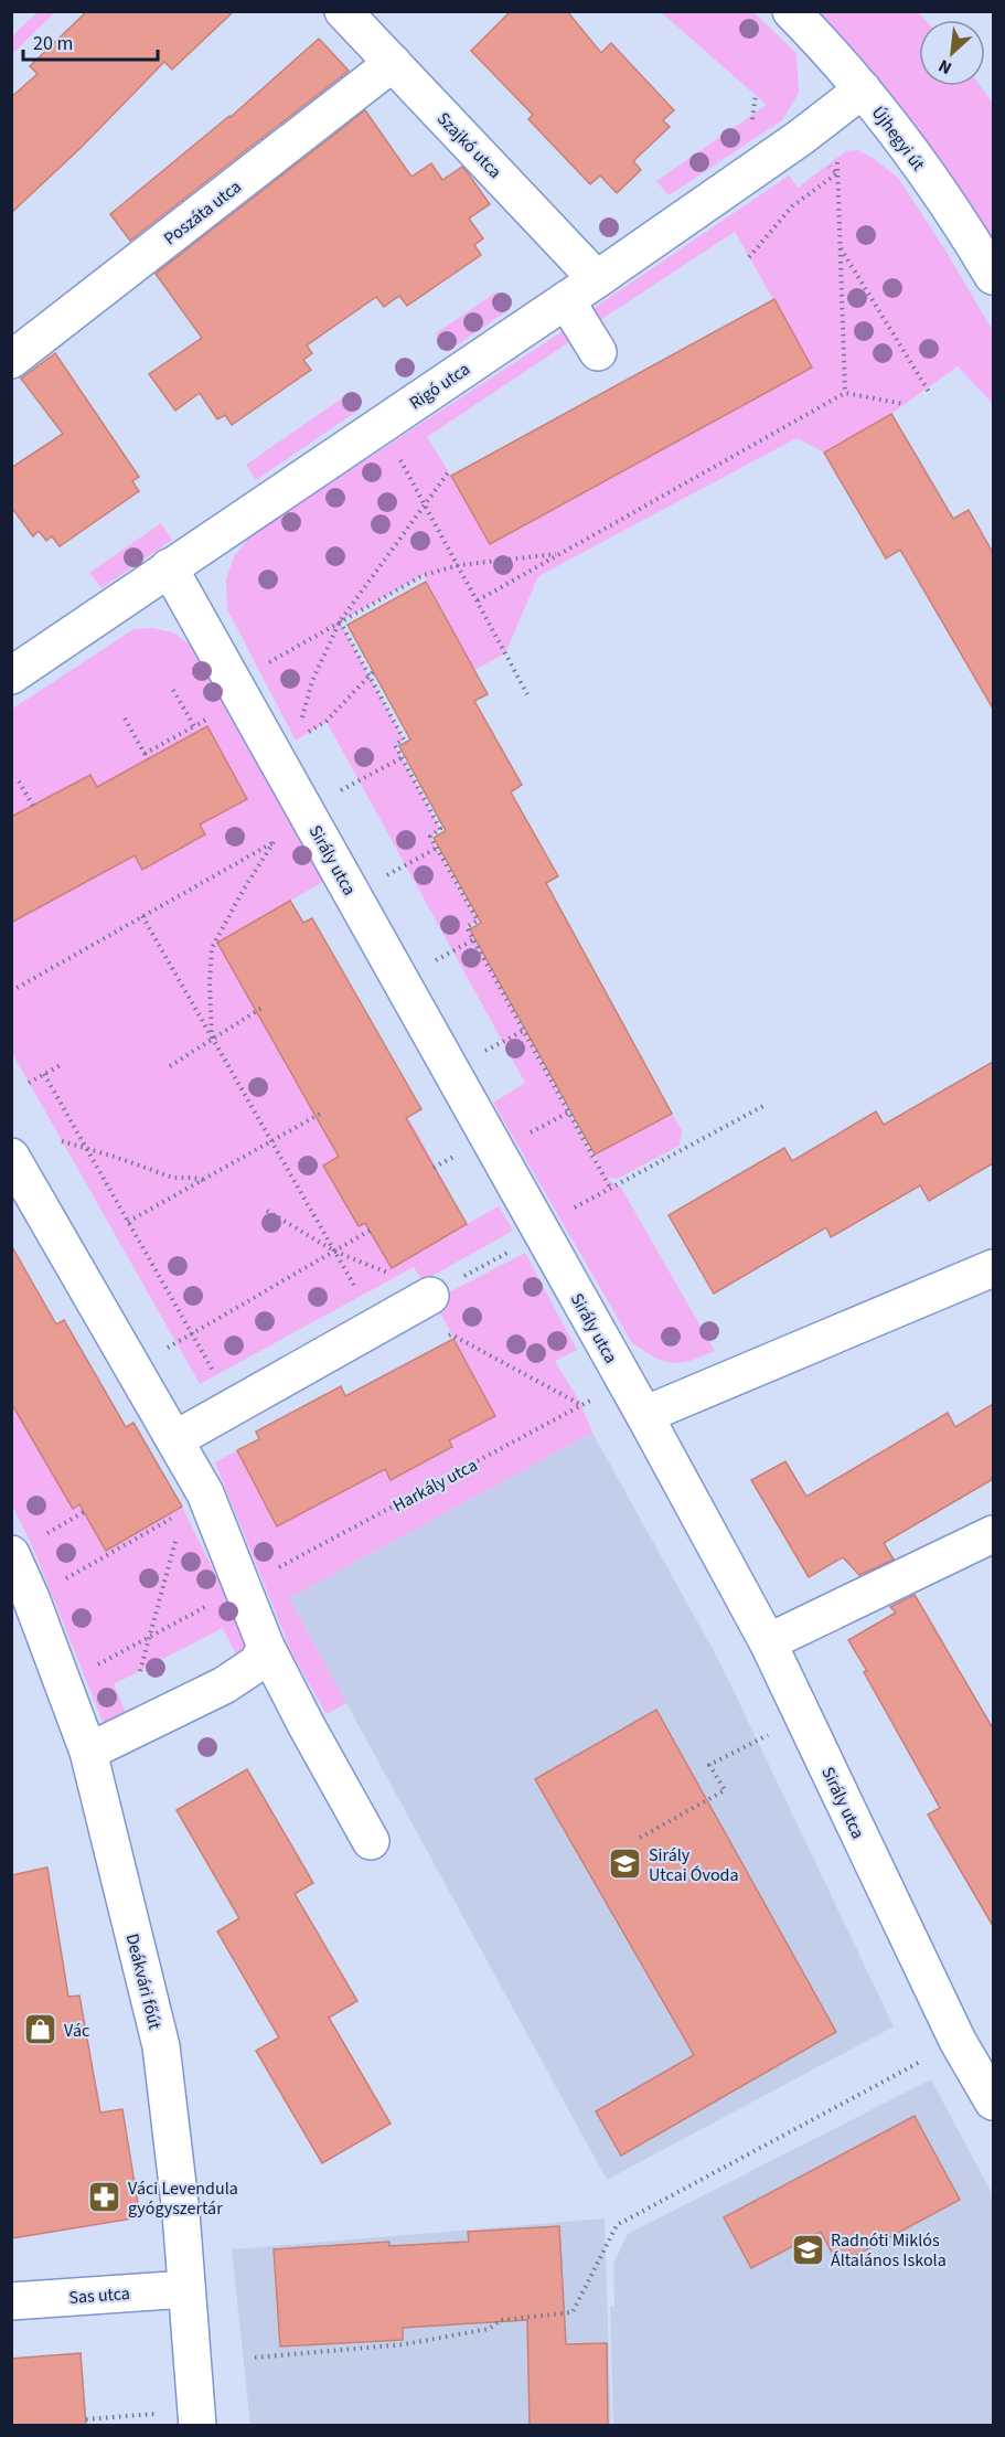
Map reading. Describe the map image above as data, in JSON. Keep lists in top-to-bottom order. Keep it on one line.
{"streets":{"street":["Újhegyi út","Szajkó utca","Poszáta utca","Rigó utca","Sirály utca","Deákvári főút","Sas utca"],"path":["Harkály utca"]},"crossings":[["Újhegyi út","Rigó utca"],["Szajkó utca","Poszáta utca"],["Szajkó utca","Rigó utca"],["Rigó utca","Sirály utca"],["Sirály utca","Harkály utca"],["Harkály utca","Deákvári főút"],["Deákvári főút","Sas utca"]],"places":{"school or university":["Sirály Utcai Óvoda","Radnóti Miklós Általános Iskola"],"shop":["Vác"],"pharmacy":["Váci Levendula gyógyszertár"]},"scale_bar":"20 m","north":"bottom left"}
